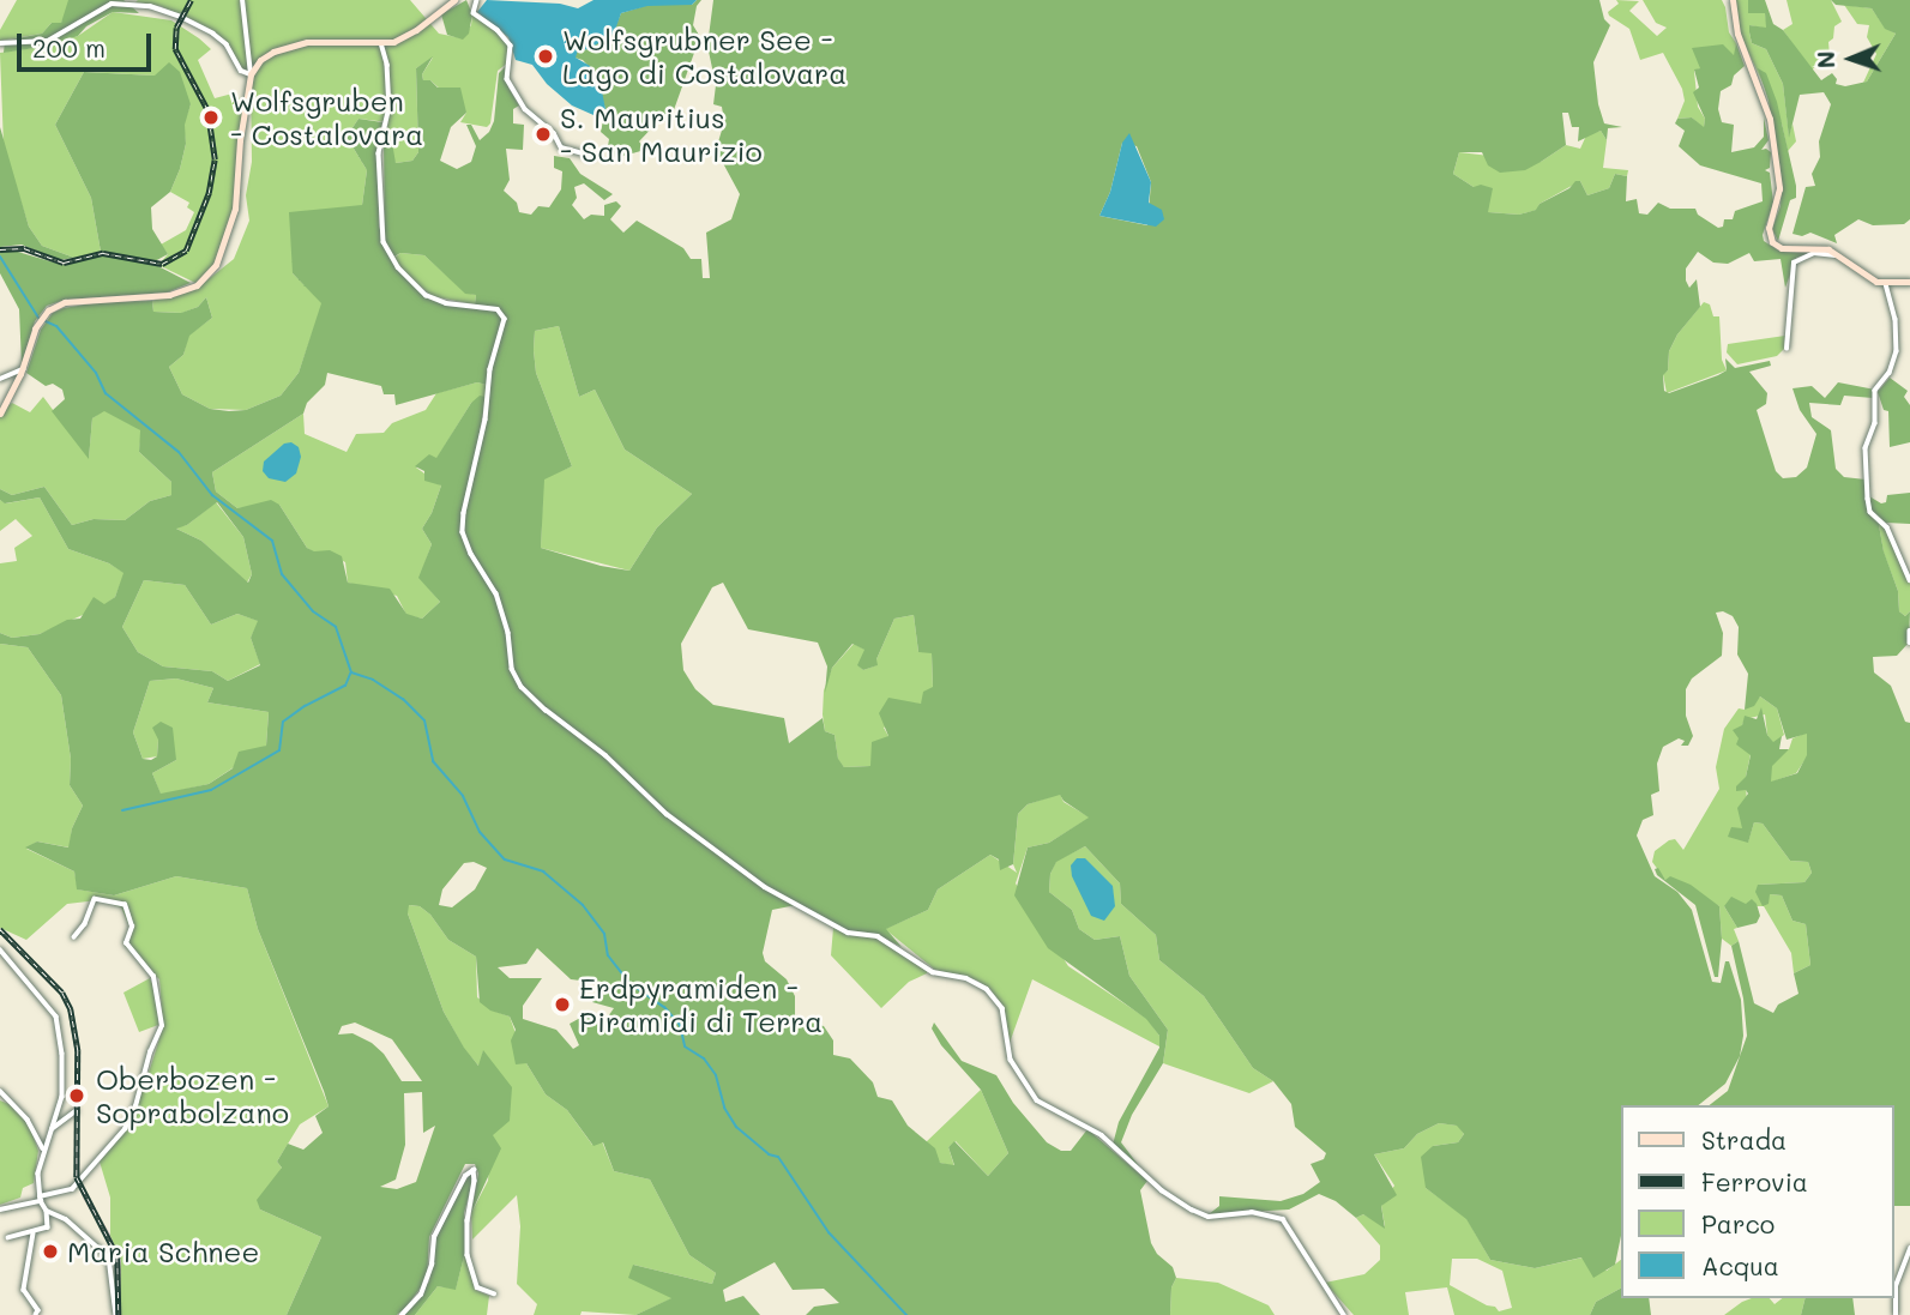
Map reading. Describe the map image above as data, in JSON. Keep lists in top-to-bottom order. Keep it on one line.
{"places":["Wolfsgrubner See - Lago di Costalovara","Wolfsgruben - Costalovara","S. Mauritius - San Maurizio","Erdpyramiden - Piramidi di Terra","Oberbozen - Soprabolzano","Maria Schnee"],"legend":["Strada","Ferrovia","Parco","Acqua"],"scale_bar":"200 m","north":"left"}
